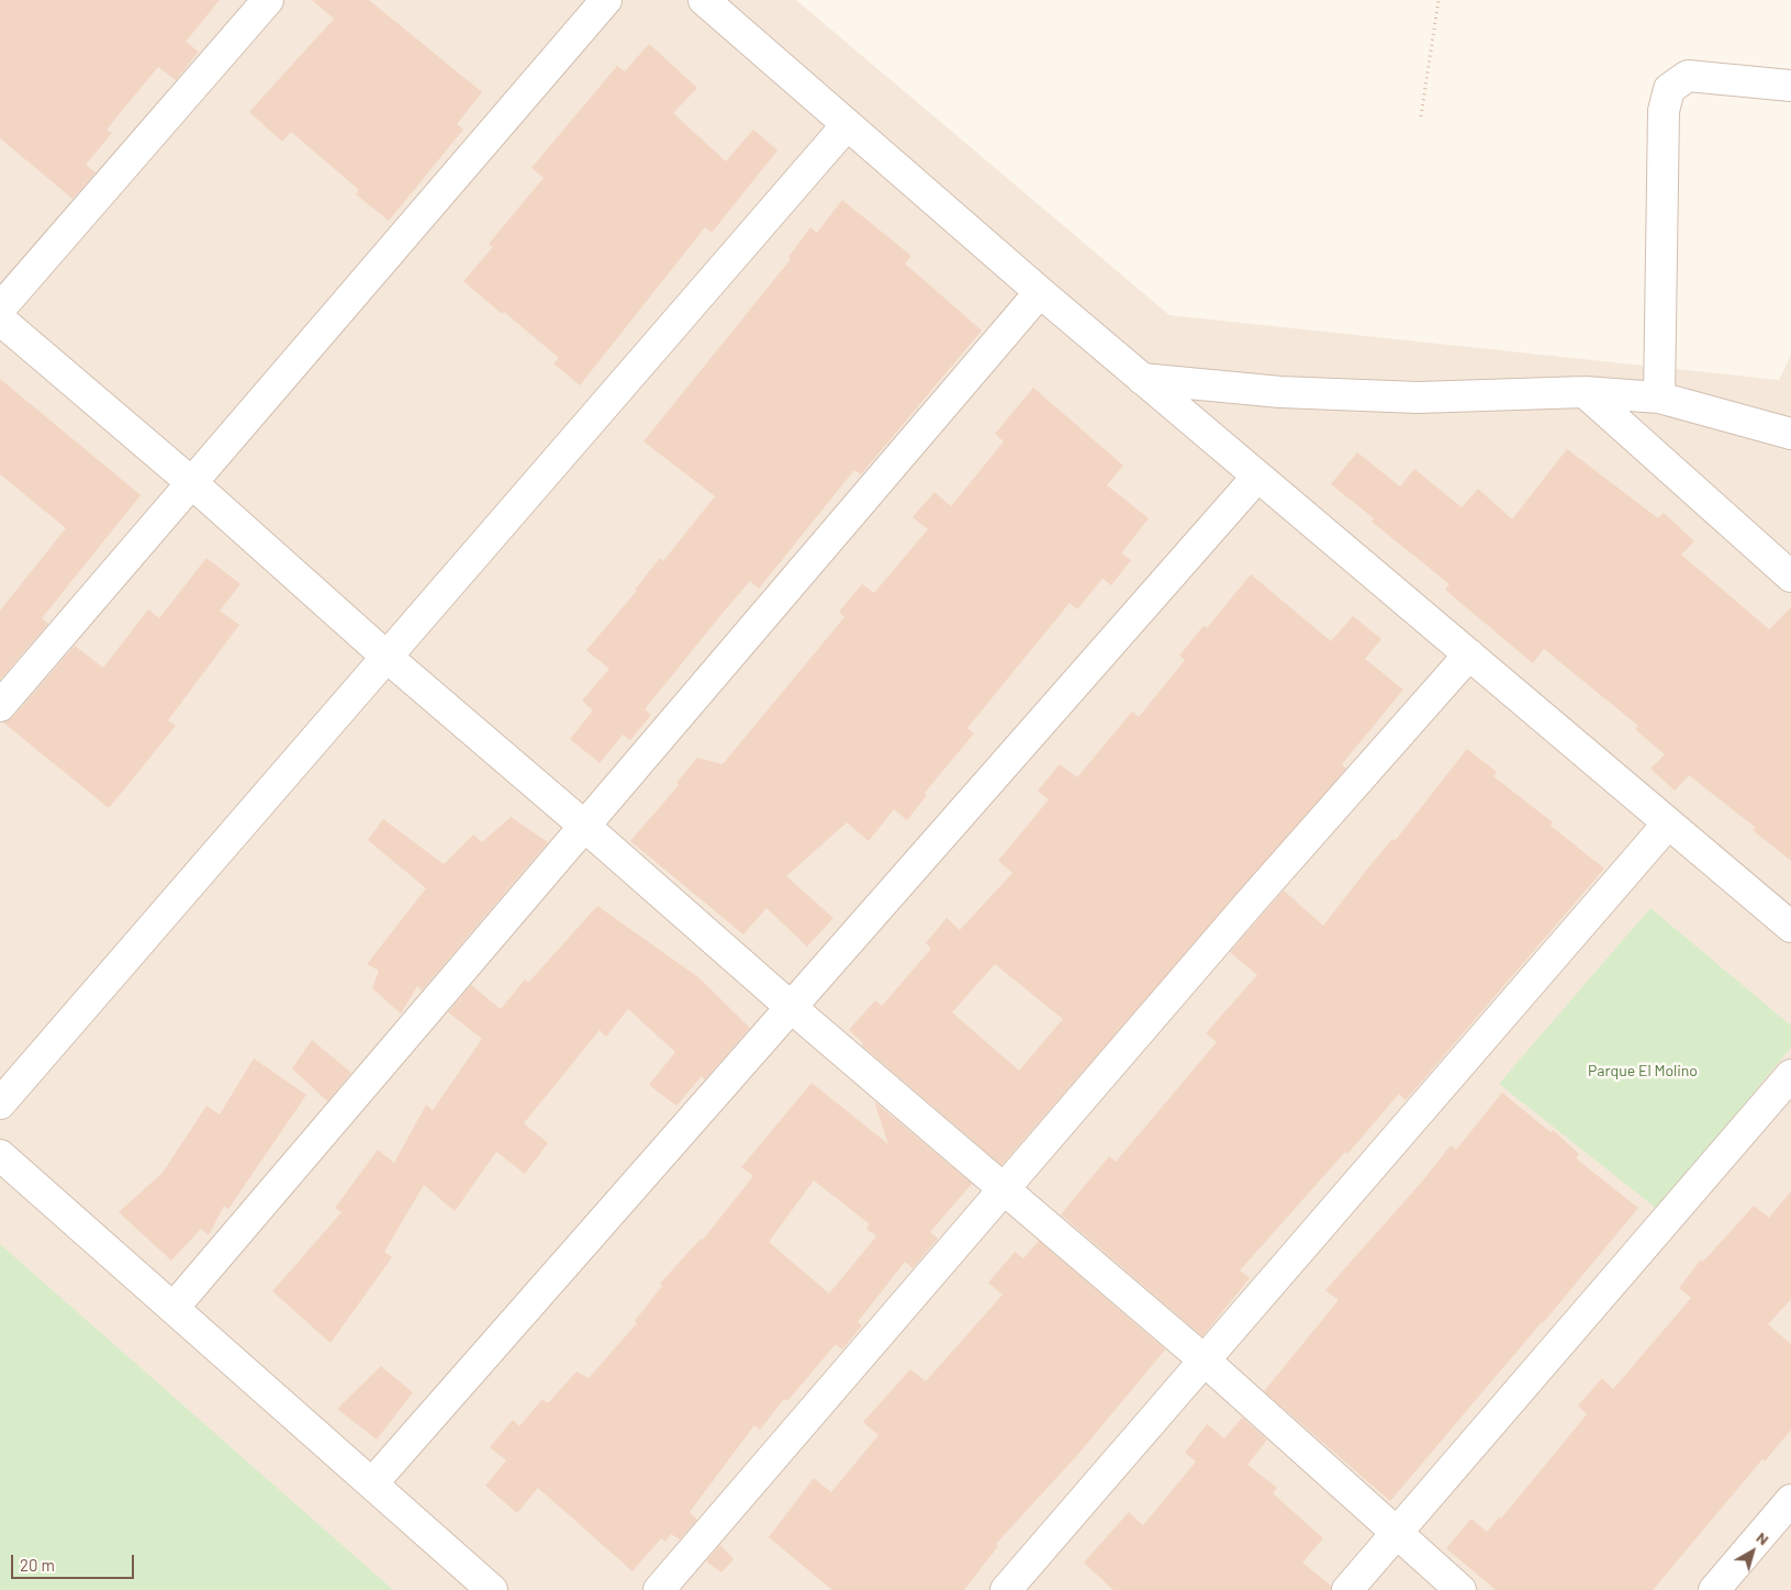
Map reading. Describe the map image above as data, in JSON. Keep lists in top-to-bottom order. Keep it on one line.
{"parks":["Parque El Molino"],"scale_bar":"20 m","north":"top right"}
